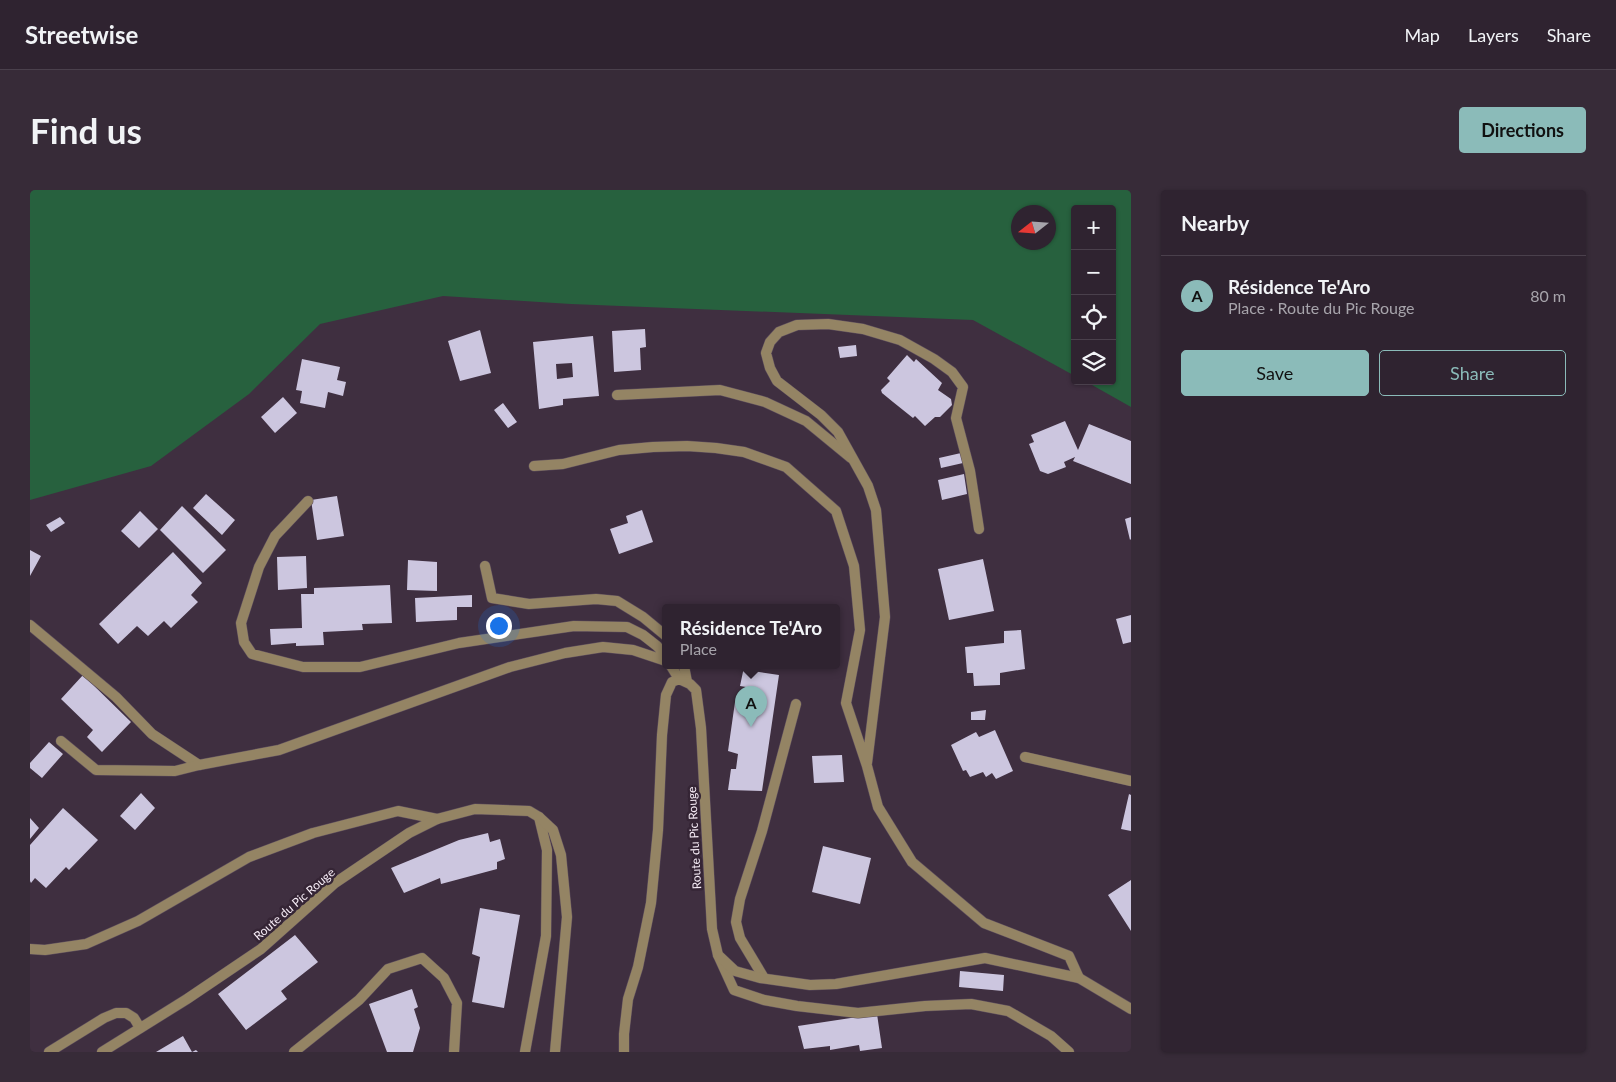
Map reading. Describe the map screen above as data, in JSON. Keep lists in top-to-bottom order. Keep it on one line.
{"streets":{"street":["Route du Pic Rouge"]},"north":"left","page":{"header":"Streetwise","nav":["Map","Layers","Share"],"buttons":["Directions",["Save","Share"]],"title":"Find us","heading":"Nearby","map_buttons":["+","−"],"list":[{"mark":"A","name":"Résidence Te'Aro","note":"Place · Route du Pic Rouge","value":"80 m"}],"popup":["Résidence Te'Aro","Place"],"pins":"A"}}
